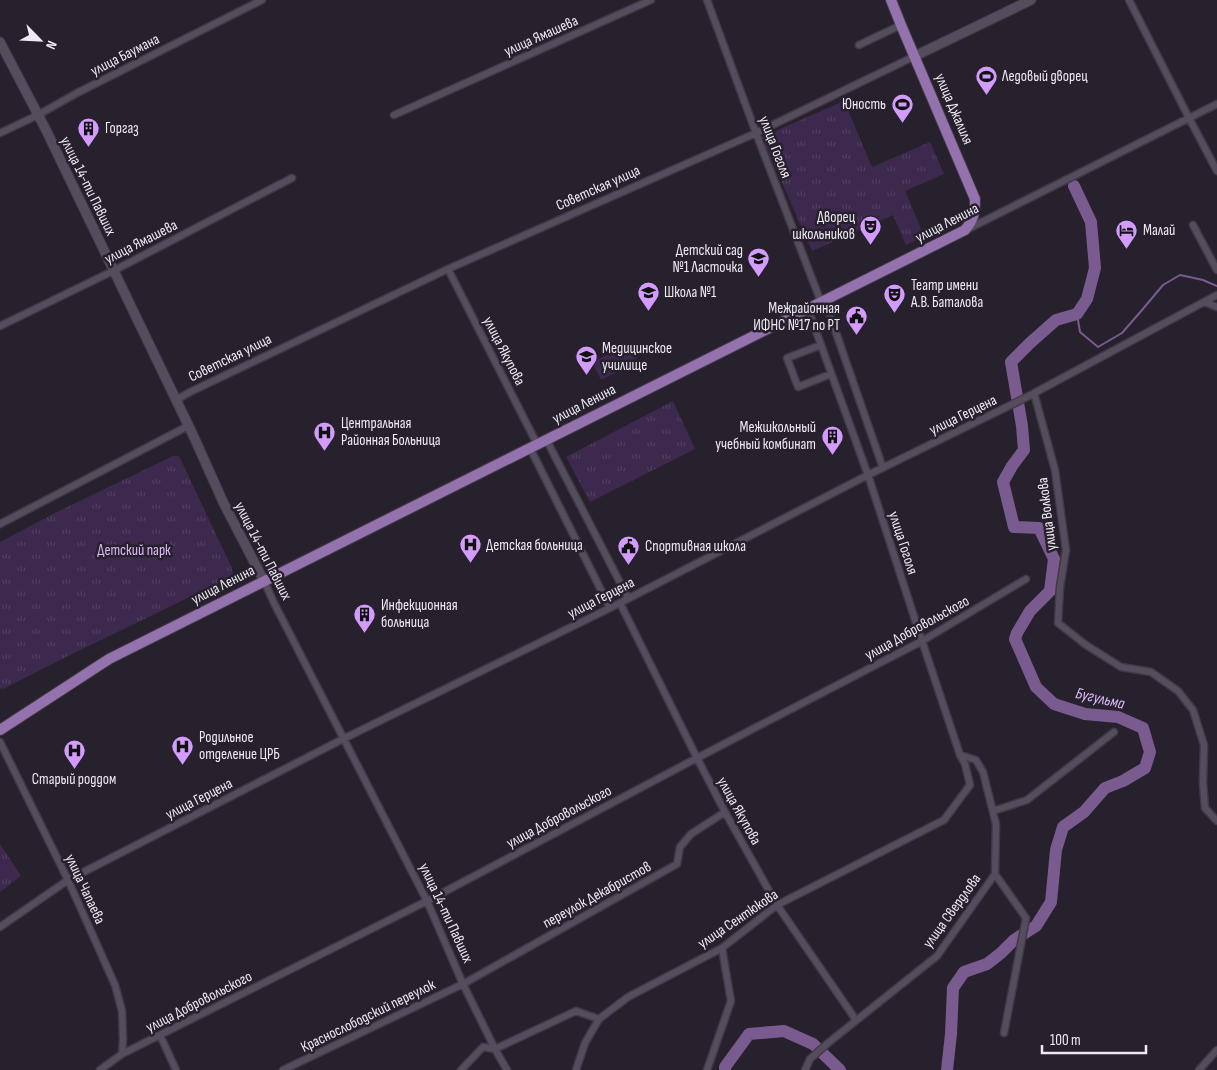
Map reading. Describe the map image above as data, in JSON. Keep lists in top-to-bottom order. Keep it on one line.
{"streets":{"main road":["улица Джалиля","улица Ленина"],"street":["улица Ямашева","улица Баумана","улица Гоголя","улица 14-ти Павших","Советская улица","улица Якупова","улица Герцена","улица Волкова","улица Добровольского","улица Чапаева","переулок Декабристов","улица Свердлова","улица Сентюкова","Краснослободский переулок"]},"crossings":[["улица Ямашева","улица 14-ти Павших"],["улица Баумана","улица 14-ти Павших"],["улица Джалиля","Советская улица"],["улица Джалиля","улица Ленина"],["улица Гоголя","Советская улица"],["улица Гоголя","улица Ленина"],["улица Гоголя","улица Герцена"],["улица Гоголя","улица Добровольского"],["улица Гоголя","улица Свердлова"],["улица Гоголя","улица Сентюкова"],["улица 14-ти Павших","Советская улица"],["улица 14-ти Павших","улица Ленина"],["улица 14-ти Павших","улица Герцена"],["улица 14-ти Павших","улица Добровольского"],["улица 14-ти Павших","переулок Декабристов"],["улица 14-ти Павших","Краснослободский переулок"],["Советская улица","улица Якупова"],["улица Ленина","улица Якупова"],["улица Якупова","улица Герцена"],["улица Якупова","улица Добровольского"],["улица Якупова","переулок Декабристов"],["улица Якупова","улица Свердлова"],["улица Якупова","улица Сентюкова"],["улица Герцена","улица Волкова"],["улица Герцена","улица Чапаева"],["улица Добровольского","улица Чапаева"],["переулок Декабристов","Краснослободский переулок"]],"water":["Бугульма"],"parks":["Детский парк"],"places":{"sports":["Ледовый дворец","Юность"],"building":["Горгаз","Межшкольный учебный комбинат","Инфекционная больница"],"theatre":["Дворец школьников","Театр имени А.В. Баталова"],"hotel":["Малай"],"school or university":["Детский сад №1 Ласточка","Школа №1","Медицинское училище"],"public building":["Межрайонная ИФНС №17 по РТ","Спортивная школа"],"hospital":["Центральная Районная Больница","Детская больница","Родильное отделение ЦРБ","Старый роддом"]},"scale_bar":"100 m","north":"bottom right"}
